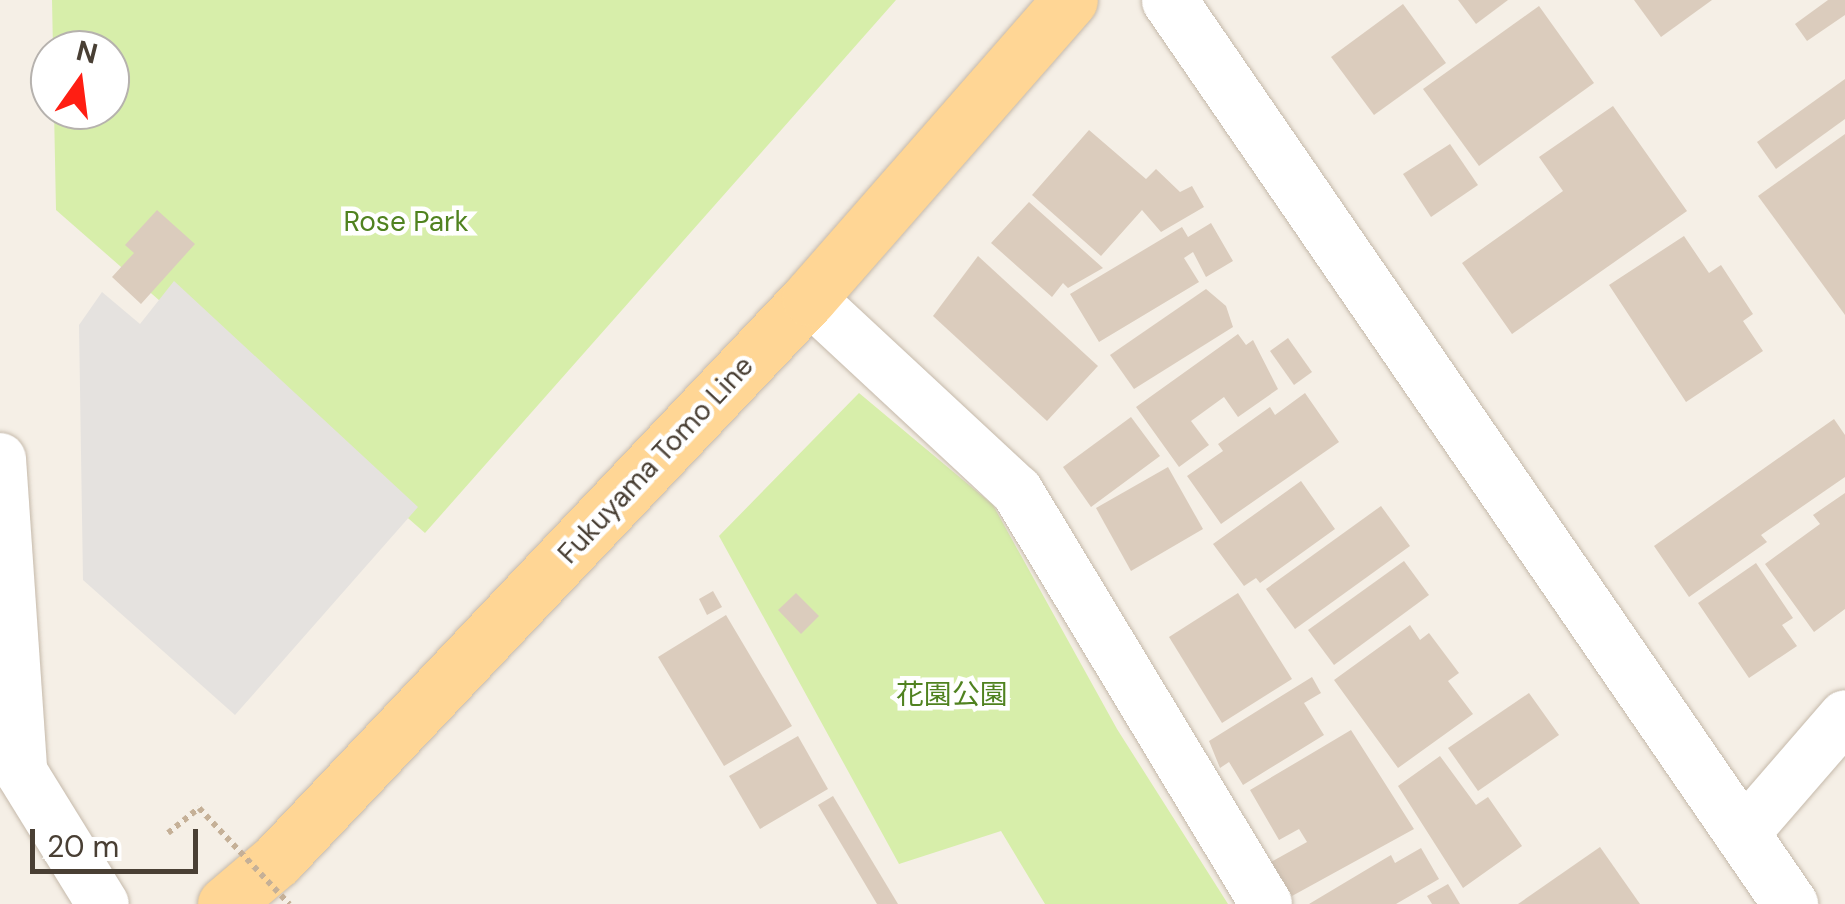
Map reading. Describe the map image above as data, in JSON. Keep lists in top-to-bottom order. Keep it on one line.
{"streets":{"main road":["Fukuyama Tomo Line"]},"parks":["Rose Park","花園公園"],"scale_bar":"20 m","north":"top"}
